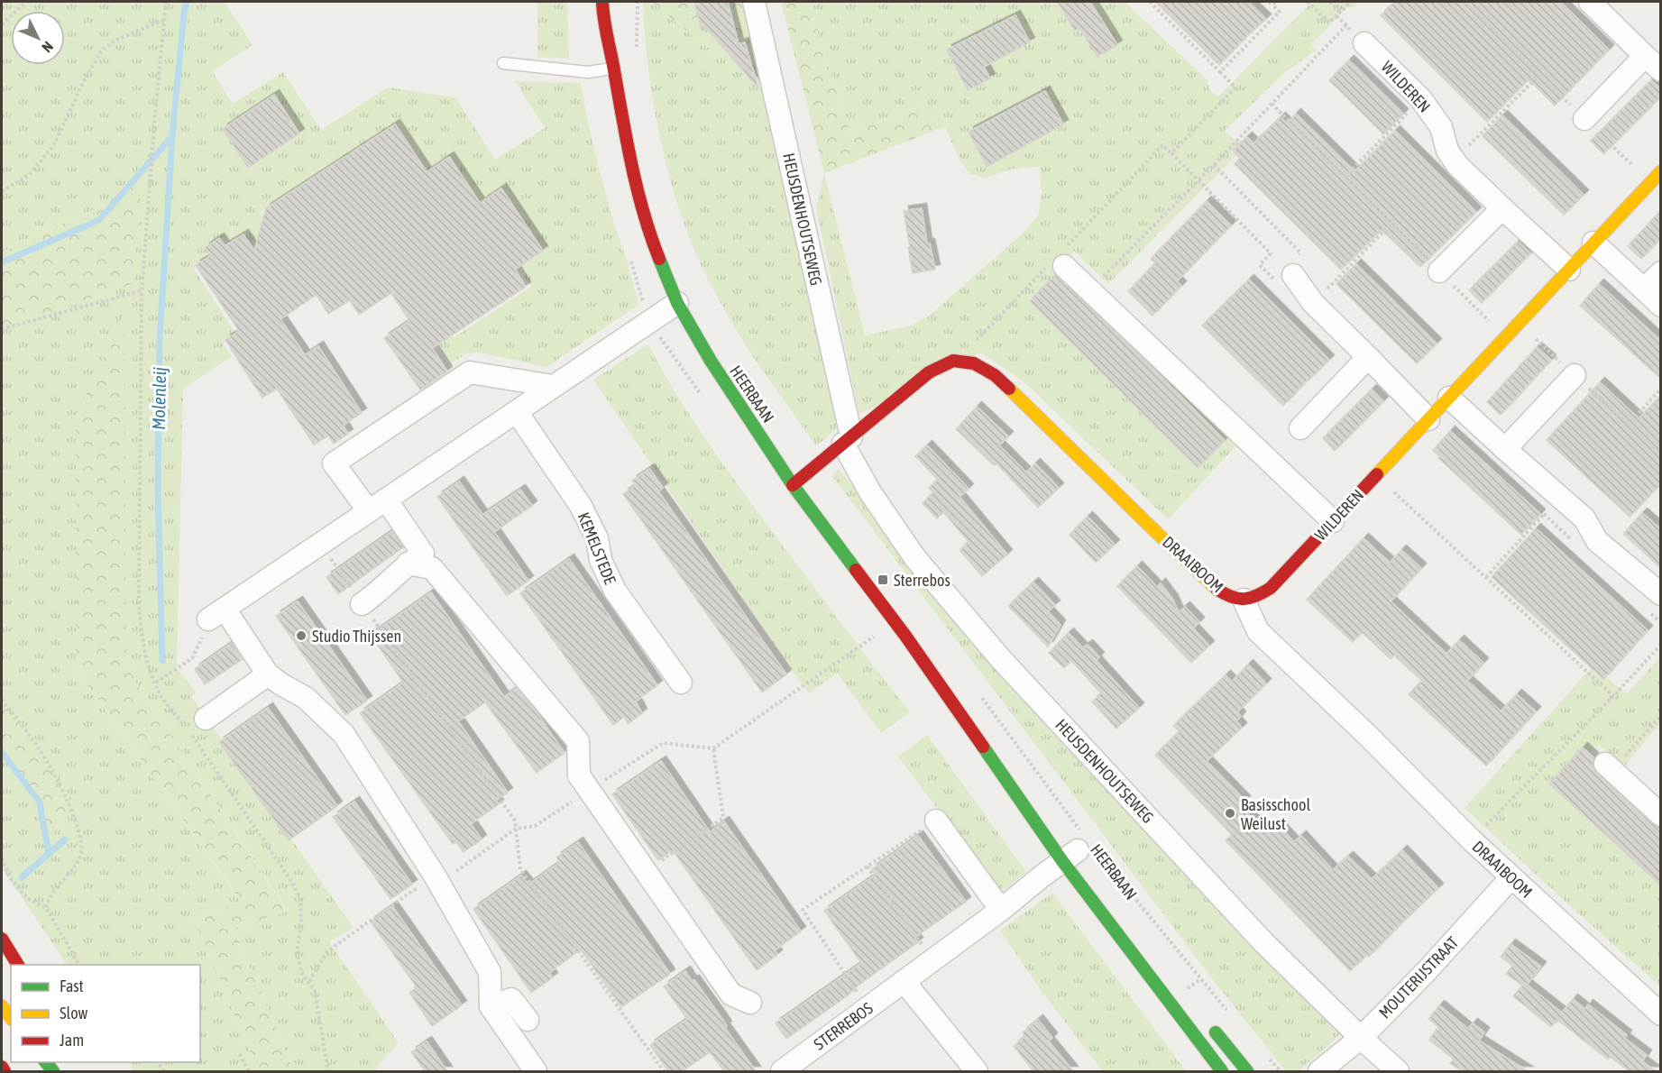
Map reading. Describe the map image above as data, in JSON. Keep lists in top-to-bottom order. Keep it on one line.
{"streets":{"main road":["WILDEREN","HEERBAAN","DRAAIBOOM"],"street":["HEUSDENHOUTSEWEG","KEMELSTEDE","MOUTERIJSTRAAT","STERREBOS"]},"crossings":[["WILDEREN","DRAAIBOOM"],["HEUSDENHOUTSEWEG","MOUTERIJSTRAAT"],["HEERBAAN","STERREBOS"],["DRAAIBOOM","MOUTERIJSTRAAT"]],"water":["Molenleij"],"places":{"transit":["Sterrebos"],"other":["Studio Thijssen","Basisschool Weilust"]},"legend":["Fast","Slow","Jam"],"north":"bottom right"}
